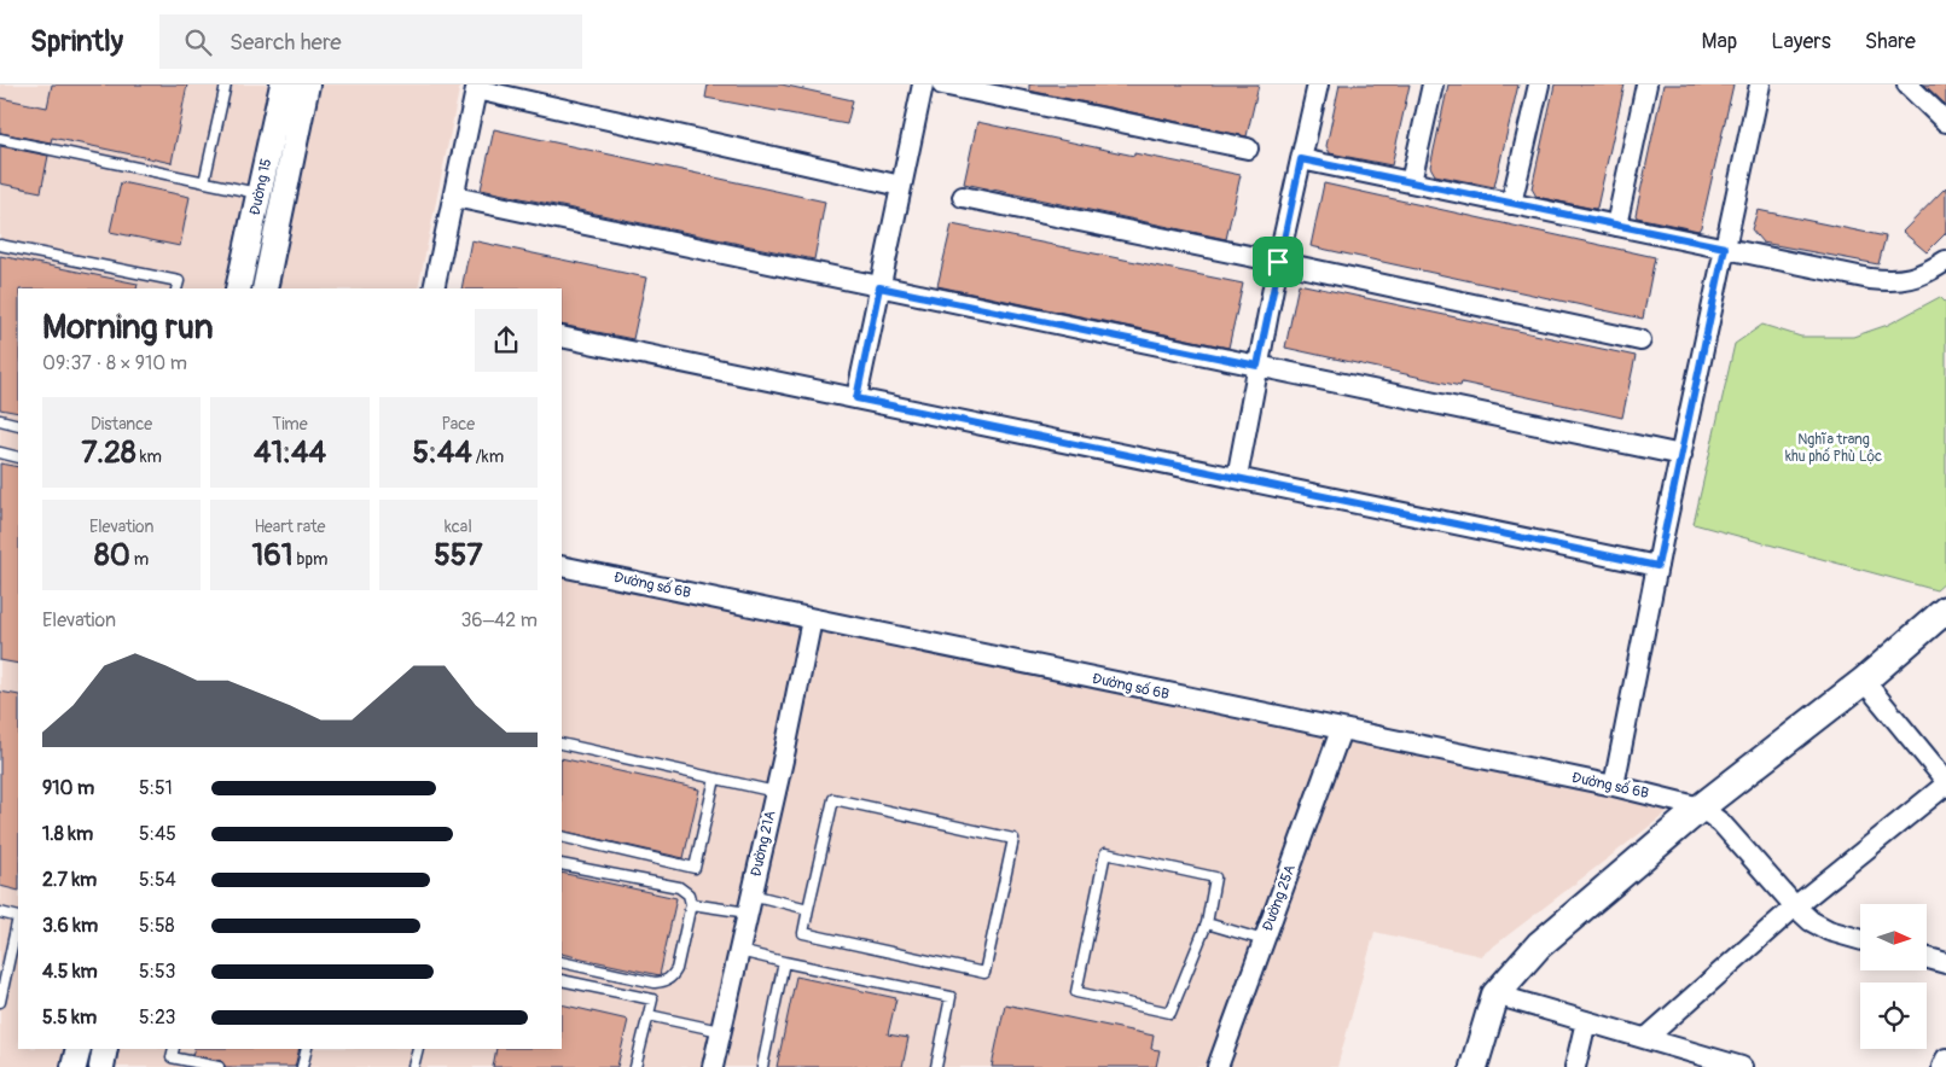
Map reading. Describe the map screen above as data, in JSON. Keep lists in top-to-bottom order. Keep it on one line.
{"streets":{"street":["Đường 15","Đường số 6B","Đường 21A","Đường 25A"]},"crossings":[["Đường số 6B","Đường 21A"],["Đường số 6B","Đường 25A"]],"parks":["Nghĩa trang khu phố Phù Lộc"],"north":"right","page":{"header":"Sprintly","search":"Search here","nav":["Map","Layers","Share"],"heading":["Morning run","09:37 · 8 × 910 m"],"stats":[["Distance","7.28 km"],["Time","41:44"],["Pace","5:44 /km"],["Elevation","80 m"],["Heart rate","161 bpm"],["kcal","557"]],"chart":["Elevation","36–42 m"],"list":[{"name":"910 m","note":"5:51"},{"name":"1.8 km","note":"5:45"},{"name":"2.7 km","note":"5:54"},{"name":"3.6 km","note":"5:58"},{"name":"4.5 km","note":"5:53"},{"name":"5.5 km","note":"5:23"}]}}
